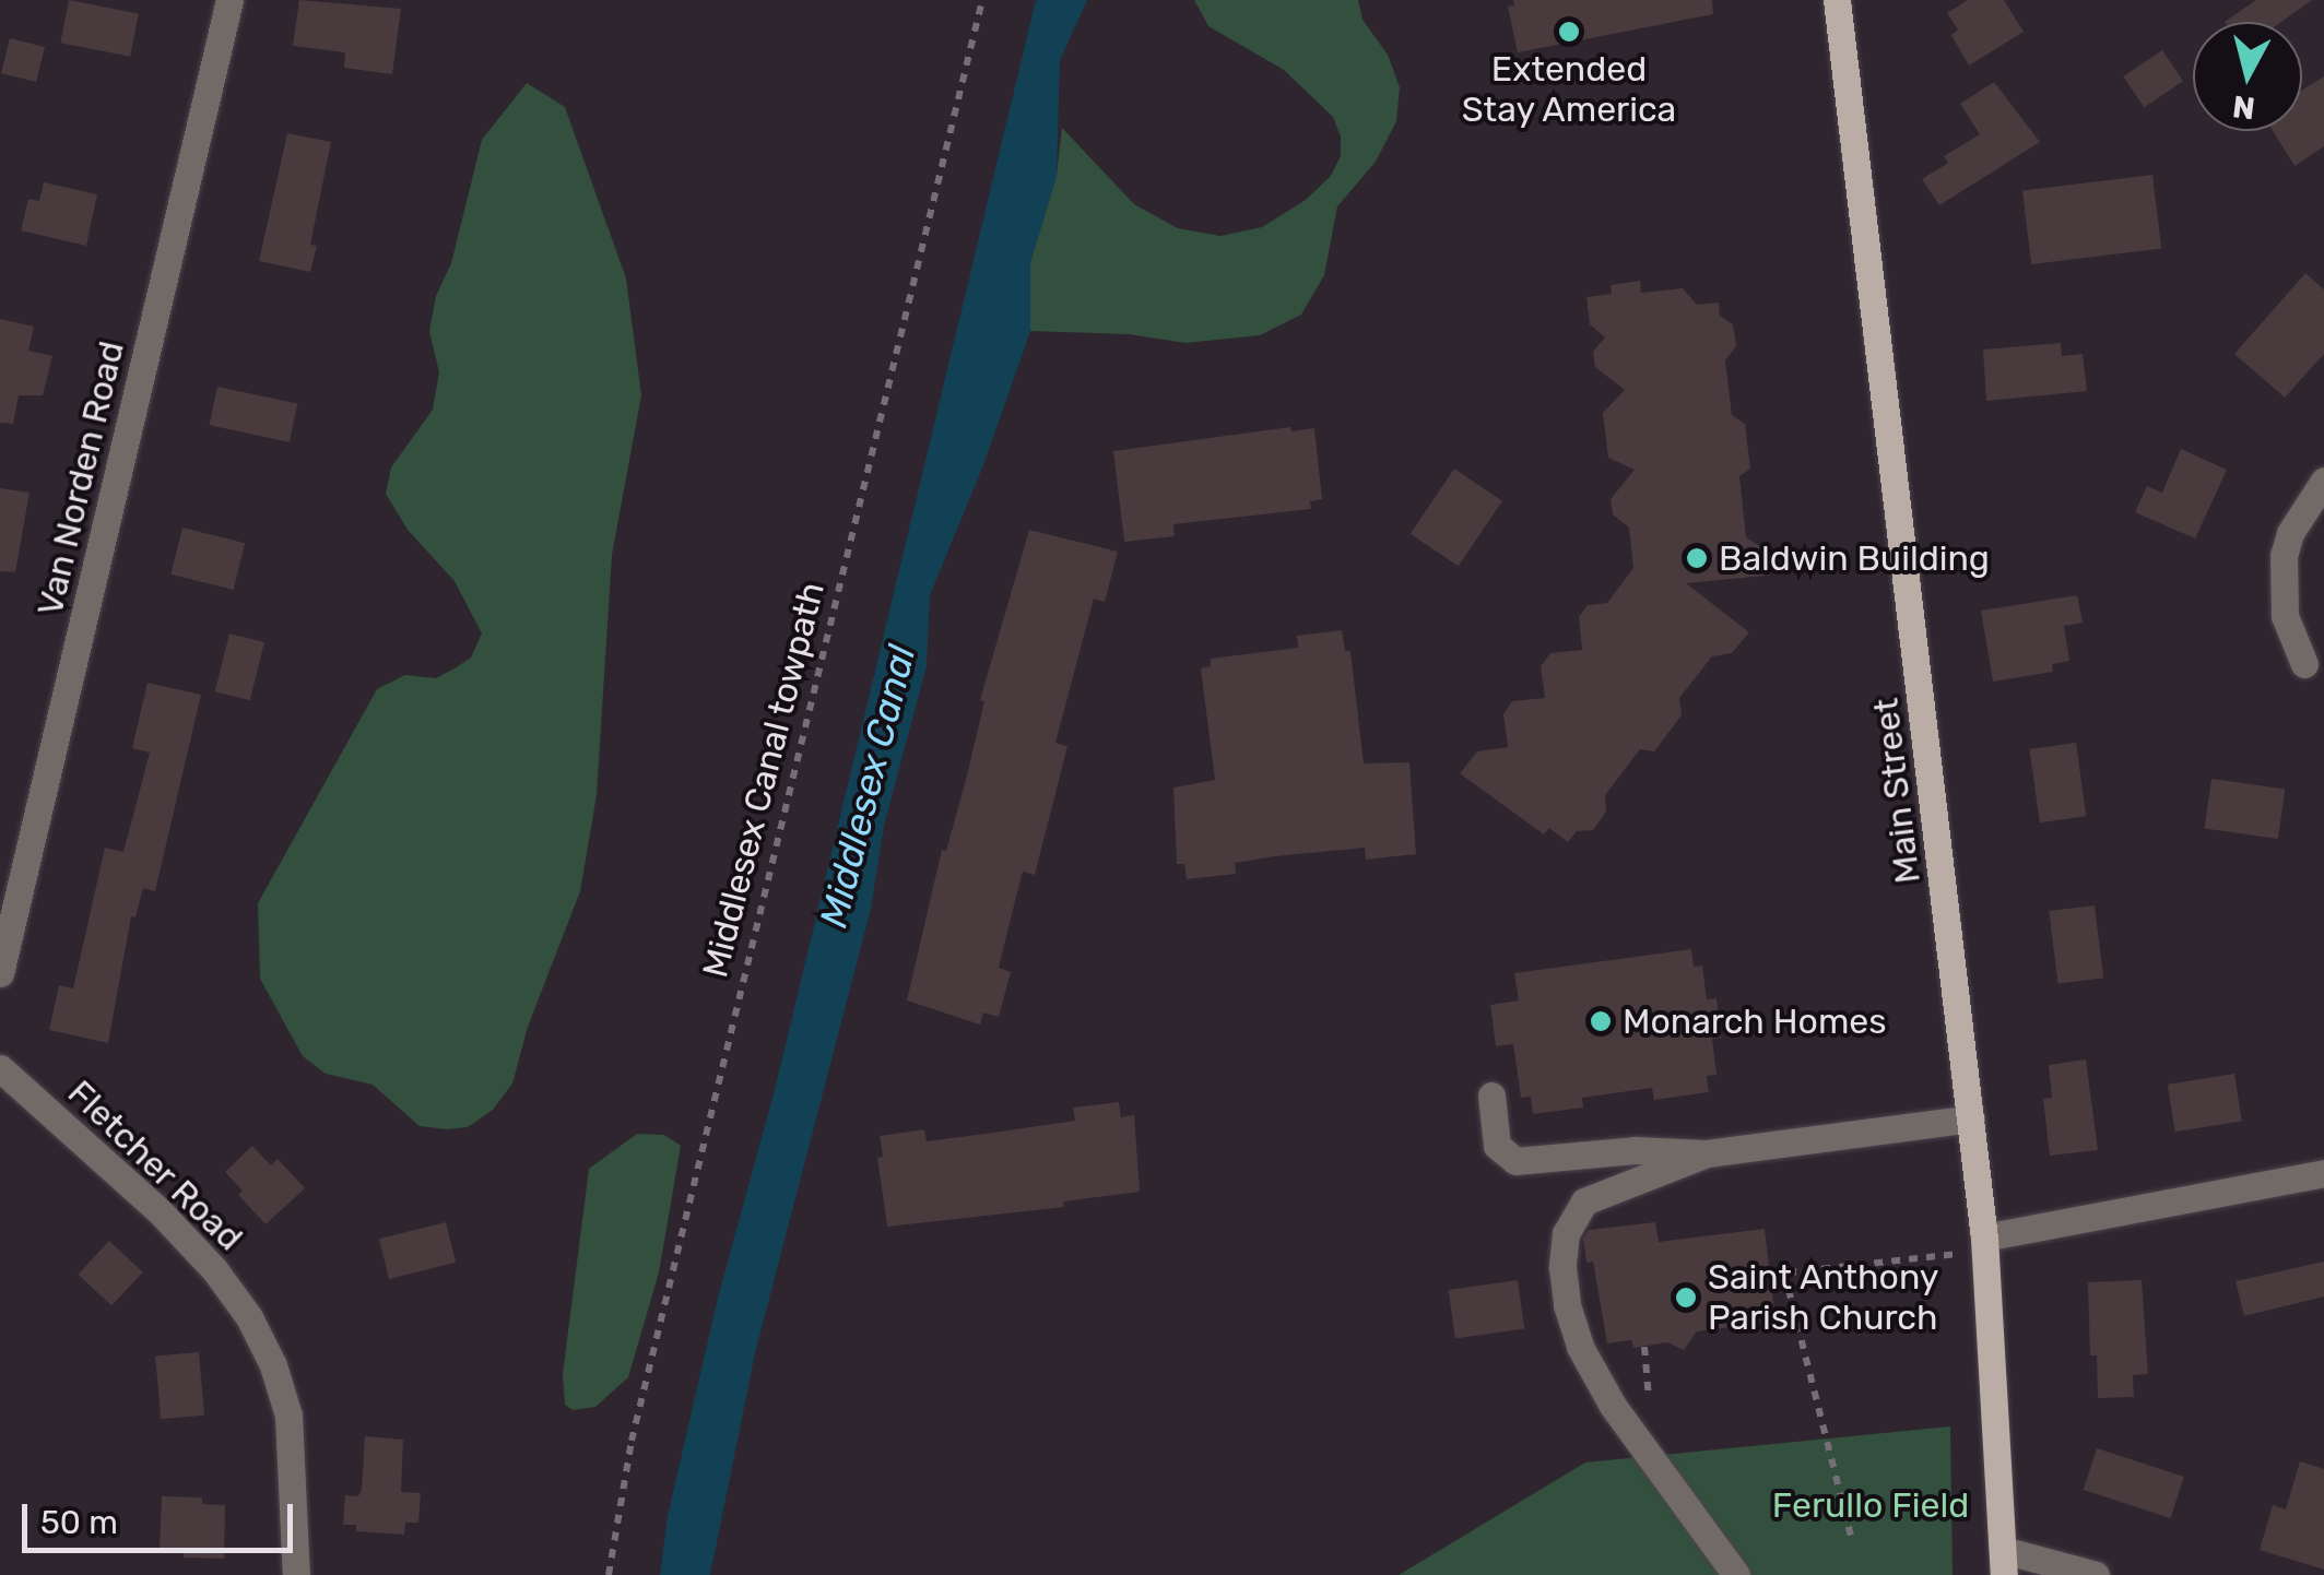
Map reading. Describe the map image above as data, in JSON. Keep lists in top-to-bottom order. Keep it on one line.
{"streets":{"main road":["Main Street"],"street":["Van Norden Road","Fletcher Road"],"path":["Middlesex Canal towpath"]},"water":["Middlesex Canal"],"parks":["Ferullo Field"],"places":["Extended Stay America","Baldwin Building","Monarch Homes","Saint Anthony Parish Church"],"scale_bar":"50 m","north":"bottom"}
